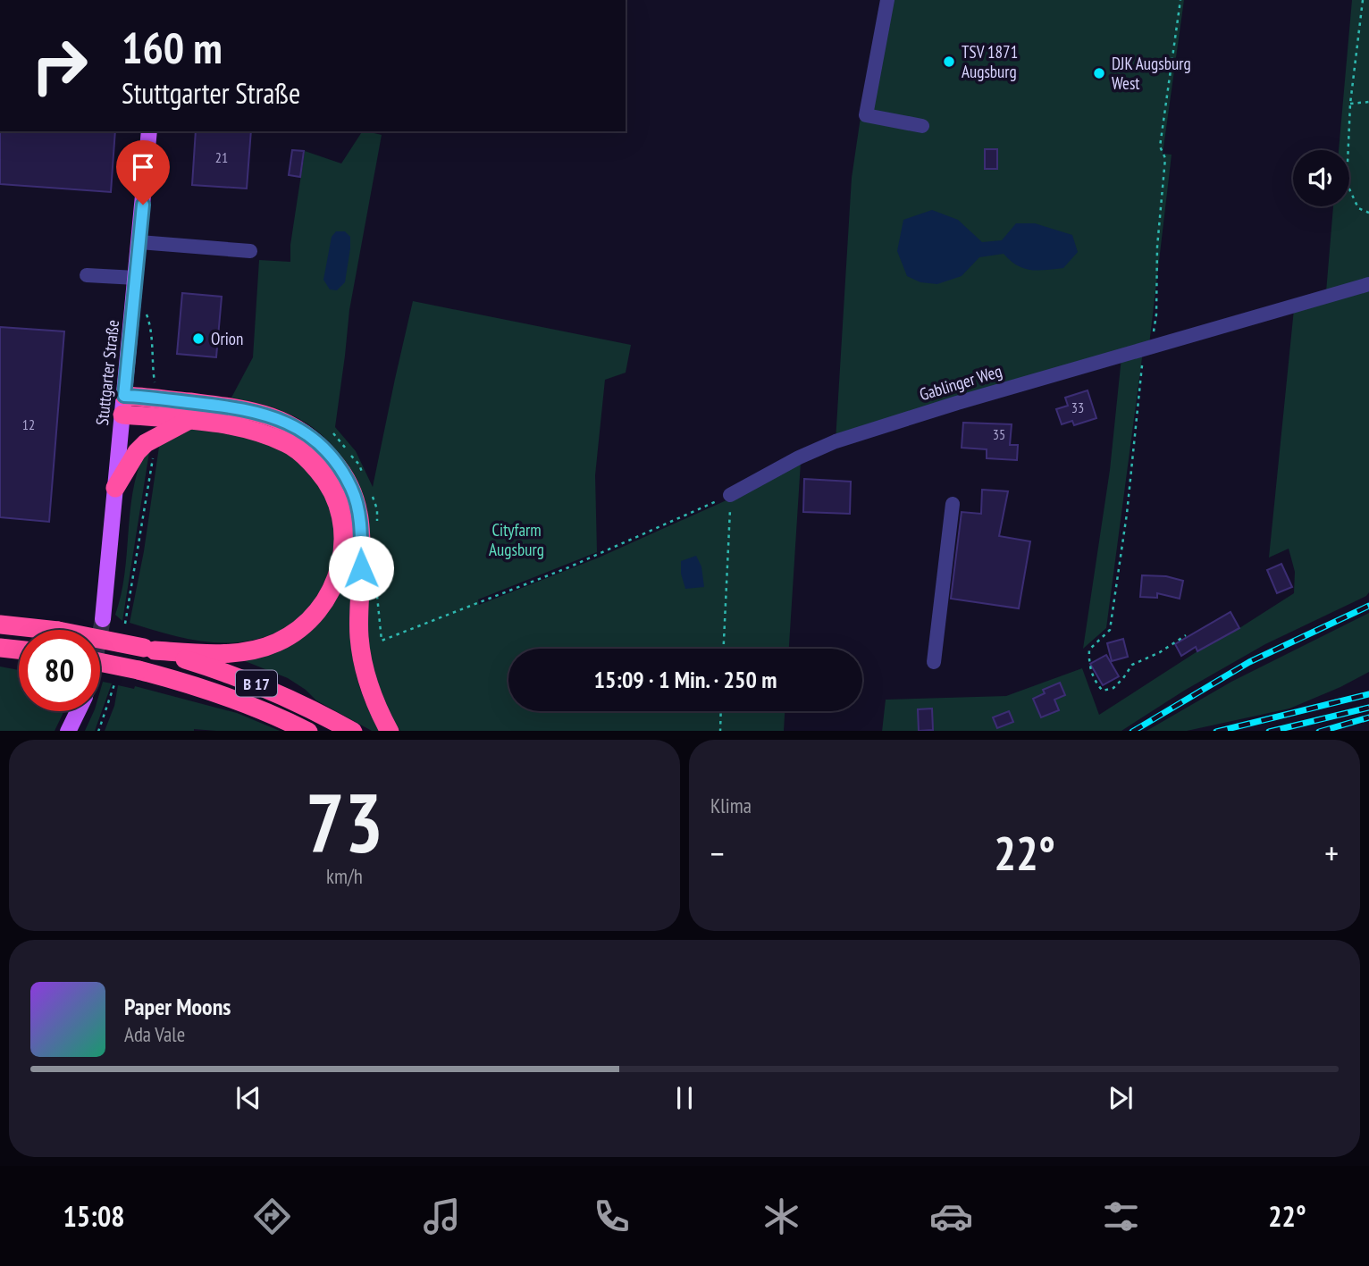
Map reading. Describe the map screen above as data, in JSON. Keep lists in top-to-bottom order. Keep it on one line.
{"streets":{"highway":["B 17"],"main road":["Stuttgarter Straße"],"lane":["Gablinger Weg"]},"parks":["Cityfarm Augsburg"],"places":["TSV 1871 Augsburg","DJK Augsburg West","Orion"],"house_numbers":["21","33","12","35"],"page":{"turn":["160 m","Stuttgarter Straße"],"limit":"80","trip":"15:09 · 1 Min. · 250 m","tile":[["73","km/h"],"Klima"],"heat":["−","22°","+"],"song":["Paper Moons","Ada Vale"],"tabs":["15:08","22°"]}}
